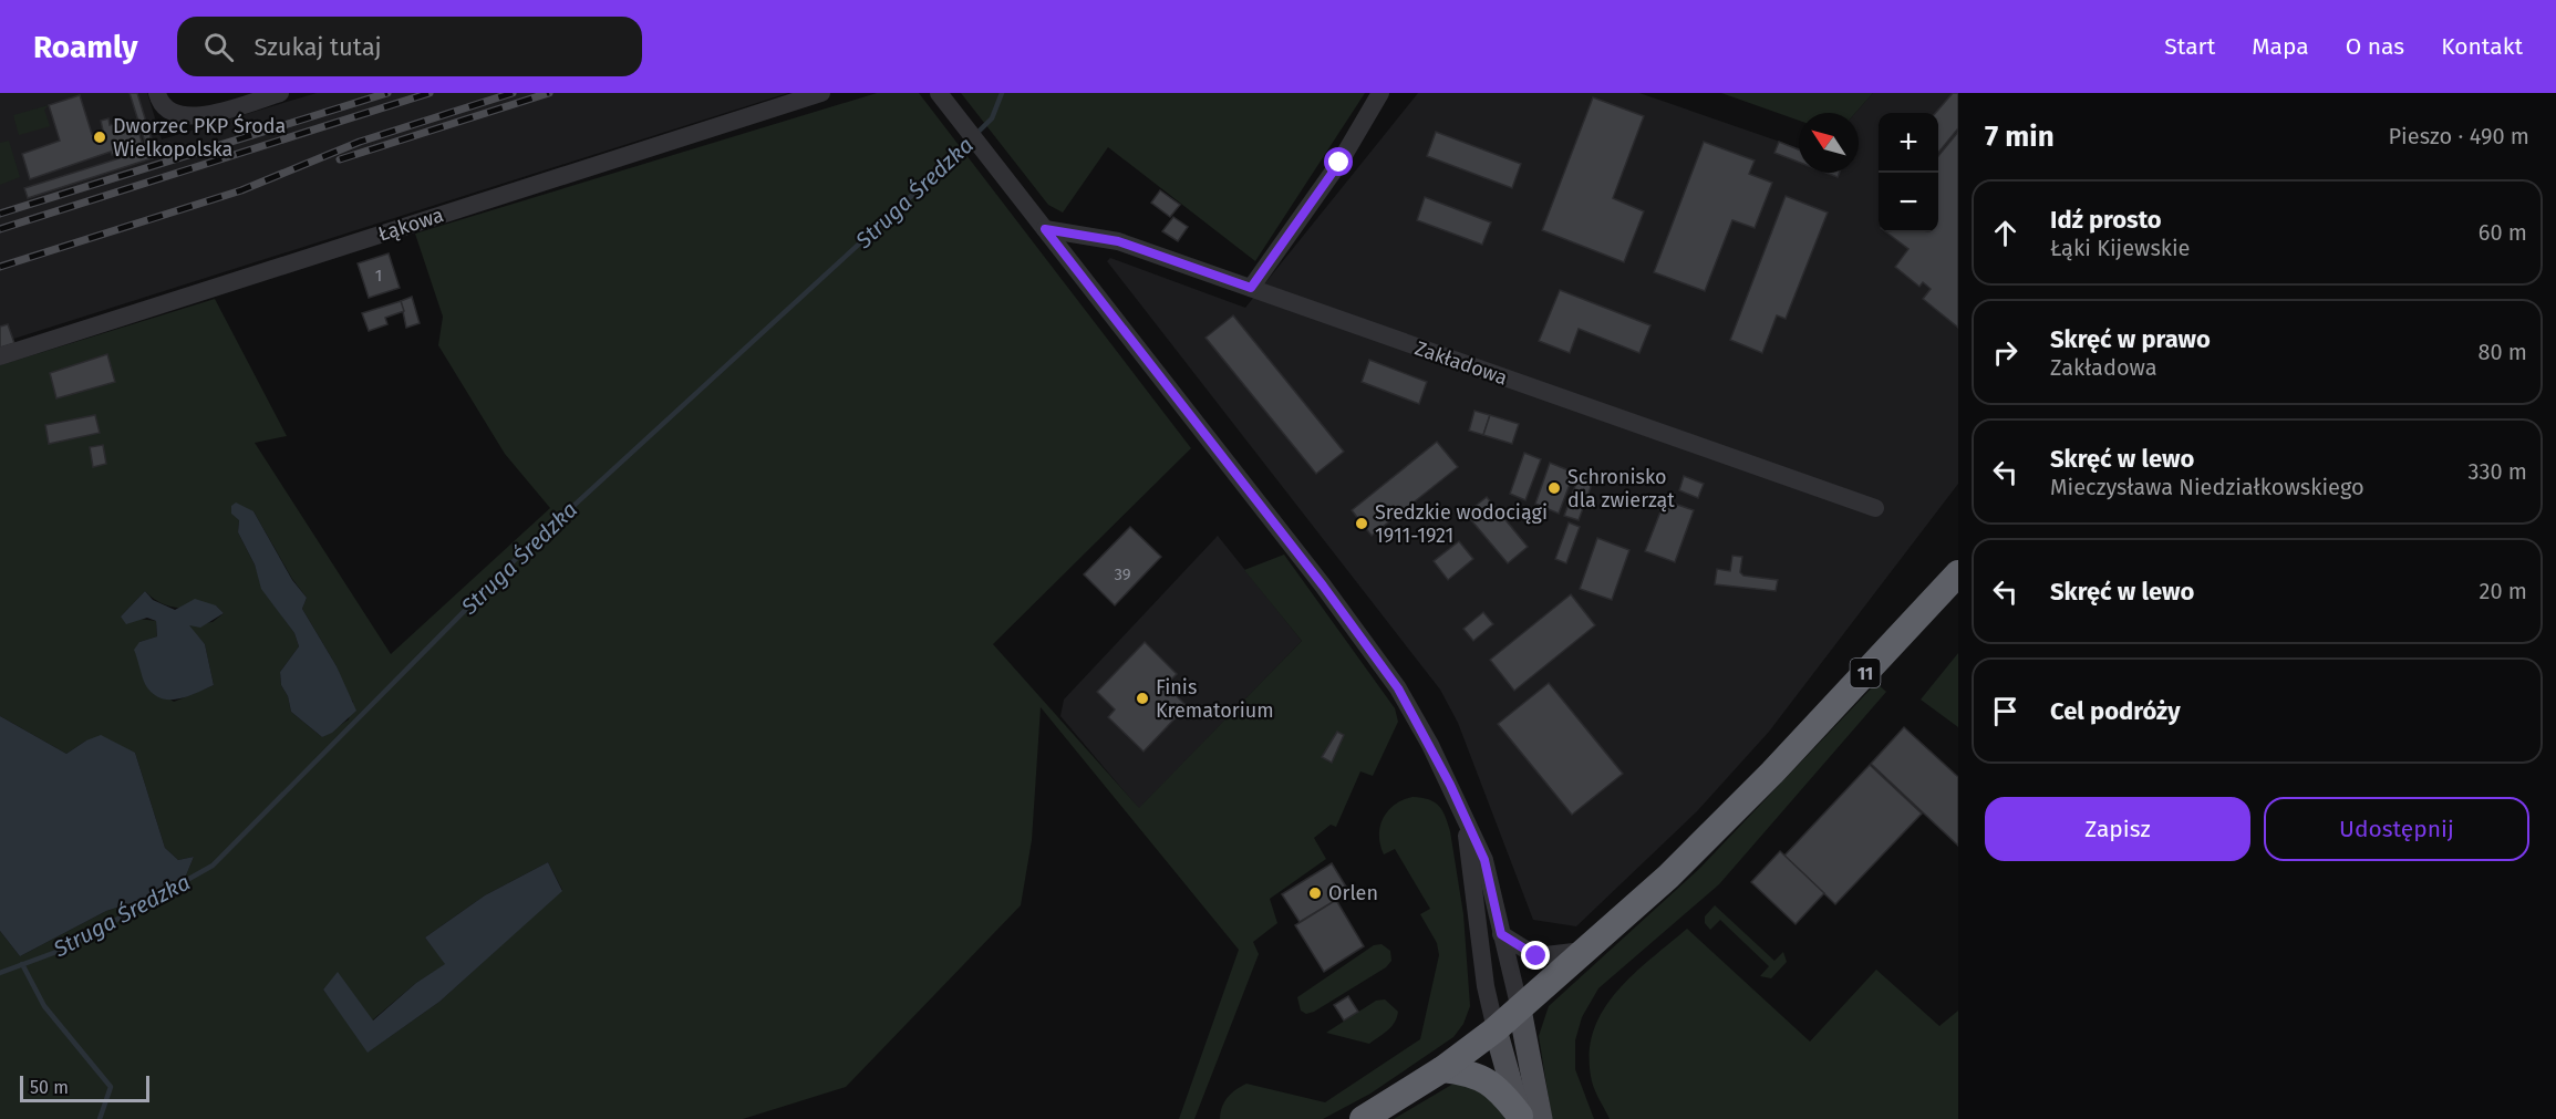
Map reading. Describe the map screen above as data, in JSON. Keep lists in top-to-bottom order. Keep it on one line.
{"streets":{"highway":["11"],"street":["Łąkowa","Zakładowa"]},"water":["Struga Średzka"],"places":["Dworzec PKP Środa Wielkopolska","Schronisko dla zwierząt","Sredzkie wodociągi 1911-1921","Finis Krematorium","Orlen"],"house_numbers":["1","39"],"scale_bar":"50 m","north":"top left","page":{"header":"Roamly","search":"Szukaj tutaj","nav":["Start","Mapa","O nas","Kontakt"],"heading":["7 min","Pieszo · 490 m"],"map_buttons":["+","−"],"list":[["Idź prosto","Łąki Kijewskie","60 m"],["Skręć w prawo","Zakładowa","80 m"],["Skręć w lewo","Mieczysława Niedziałkowskiego","330 m"],["Skręć w lewo","20 m"],"Cel podróży"],"buttons":["Zapisz","Udostępnij"],"scale":"50 m"}}
